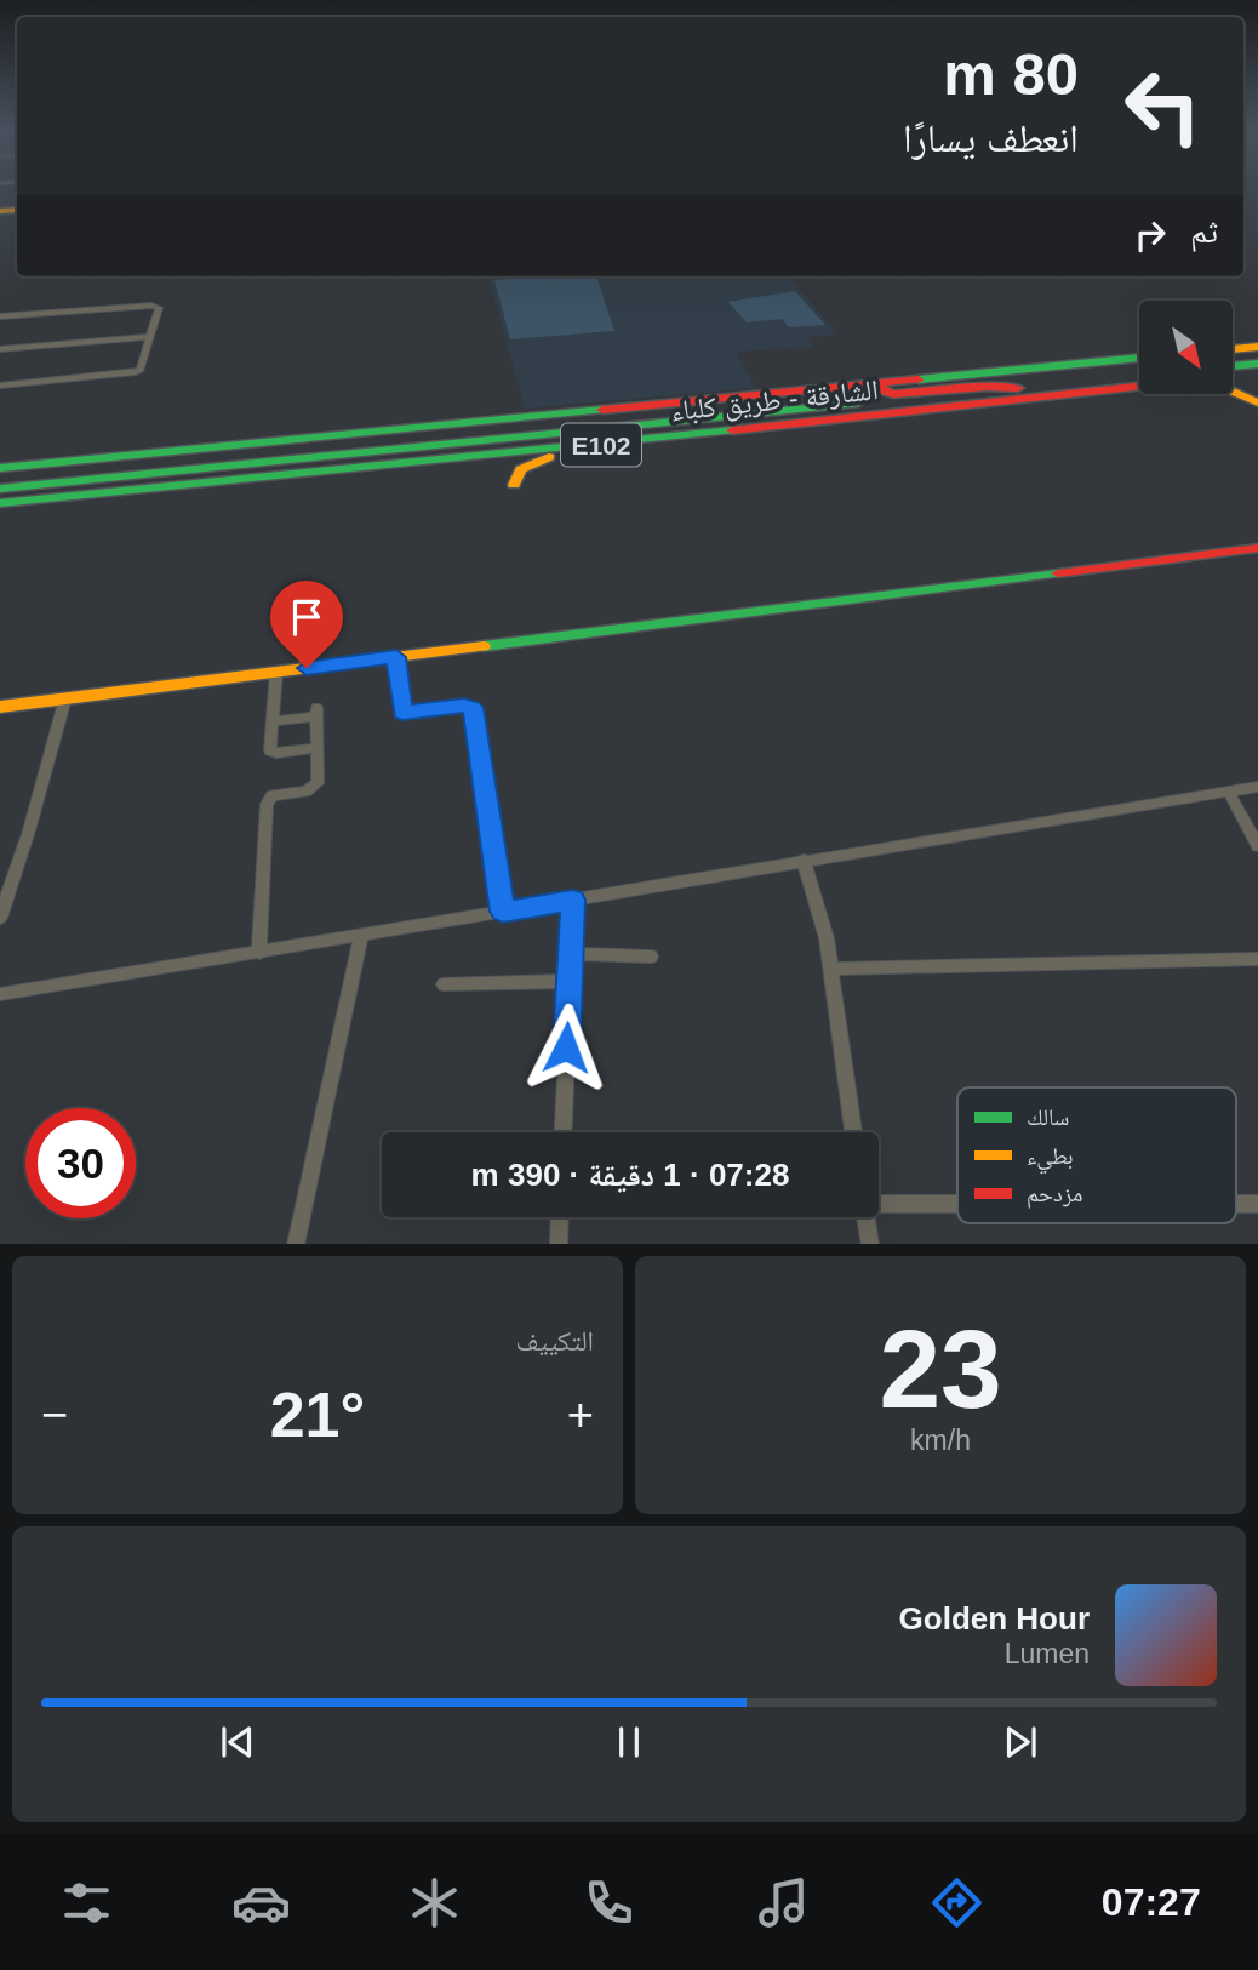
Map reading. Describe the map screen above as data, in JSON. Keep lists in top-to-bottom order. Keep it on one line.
{"streets":{"main road":["الشارقة - طريق كلباء","E102"]},"legend":["سالك","بطيء","مزدحم"],"north":"bottom right","page":{"turn":["80 m","انعطف يسارًا"],"then":"ثم","limit":"30","trip":"07:28 · 1 دقيقة · 390 m","tile":[["23","km/h"],"التكييف"],"heat":["−","21°","+"],"song":["Golden Hour","Lumen"],"tabs":"07:27"}}
